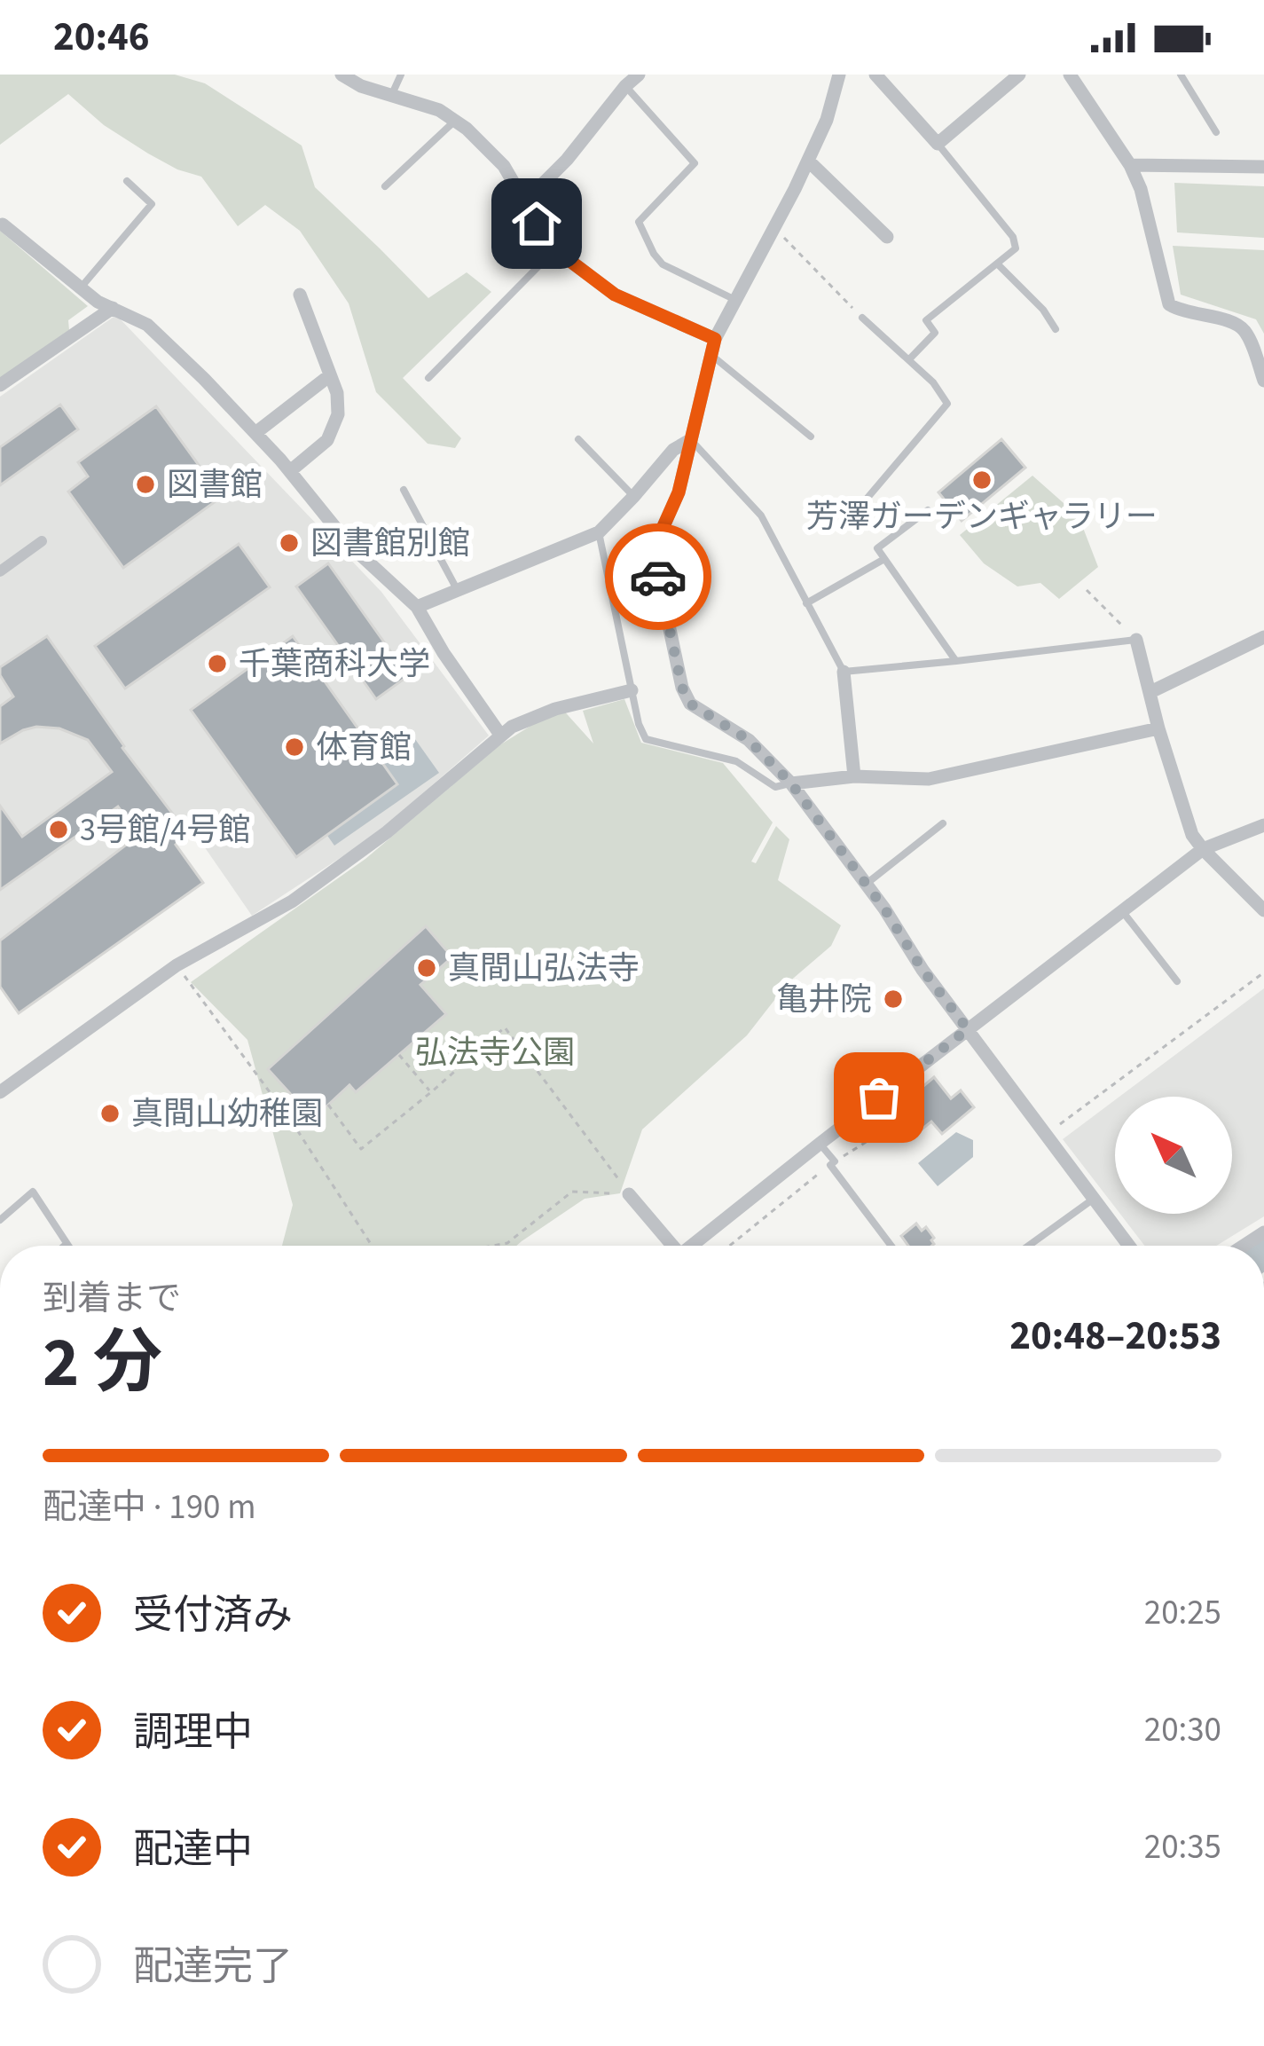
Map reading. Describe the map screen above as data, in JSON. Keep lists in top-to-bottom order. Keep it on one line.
{"parks":["弘法寺公園"],"places":["芳澤ガーデンギャラリー","図書館","図書館別館","千葉商科大学","体育館","3号館/4号館","真間山弘法寺","亀井院","真間山幼稚園"],"north":"top left","page":{"status":"20:46","heading":["2 分","到着まで","20:48–20:53"],"bar":"配達中 · 190 m","list":[["受付済み","20:25"],["調理中","20:30"],["配達中","20:35"],"配達完了"]}}
